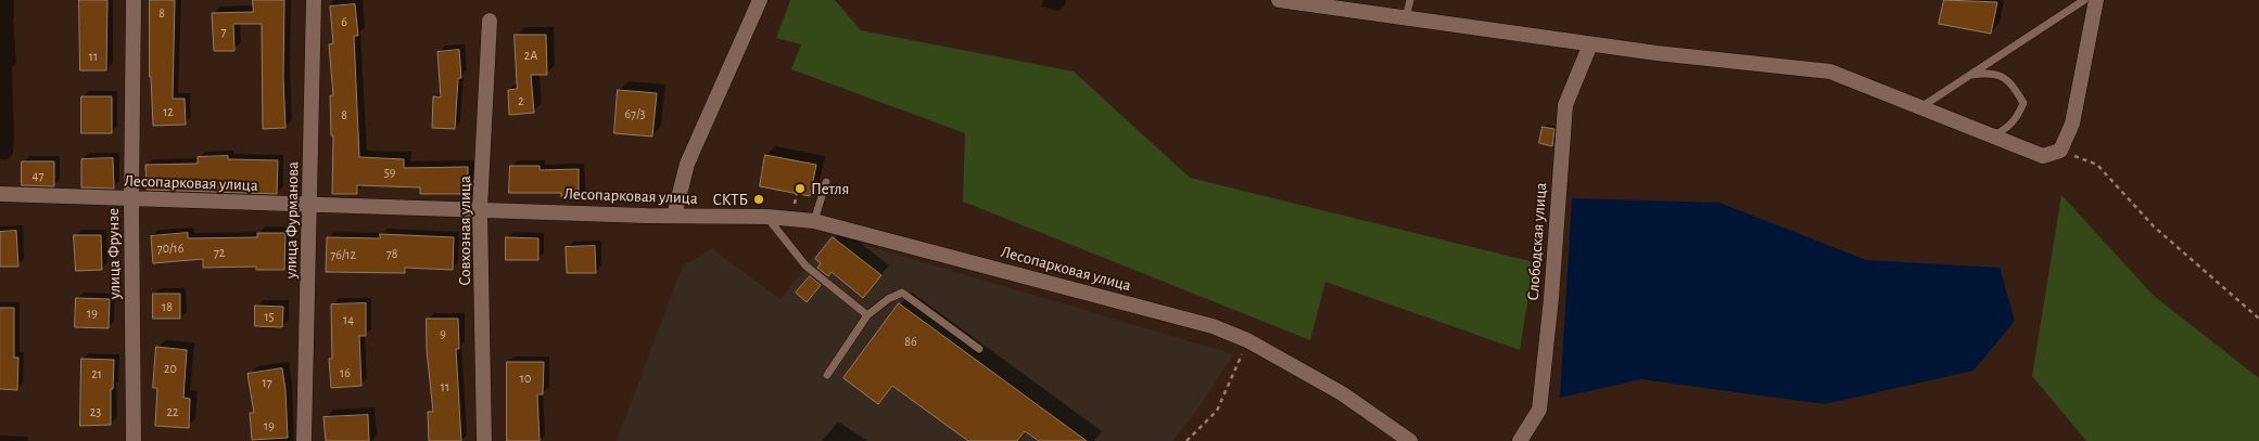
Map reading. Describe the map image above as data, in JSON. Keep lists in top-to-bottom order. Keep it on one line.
{"streets":{"street":["Лесопарковая улица","улица Фурманова","Совхозная улица","Слободская улица","улица Фрунзе"]},"crossings":[["Лесопарковая улица","улица Фурманова"],["Лесопарковая улица","Совхозная улица"],["Лесопарковая улица","улица Фрунзе"]],"places":["Петля","СКТБ"],"house_numbers":["8","6","7","2А","11","2","12","67/3","8","59","47","70/16","72","78","76/12","18","19","15","14","9","86","20","16","21","10","17","11","23","22","19"]}
